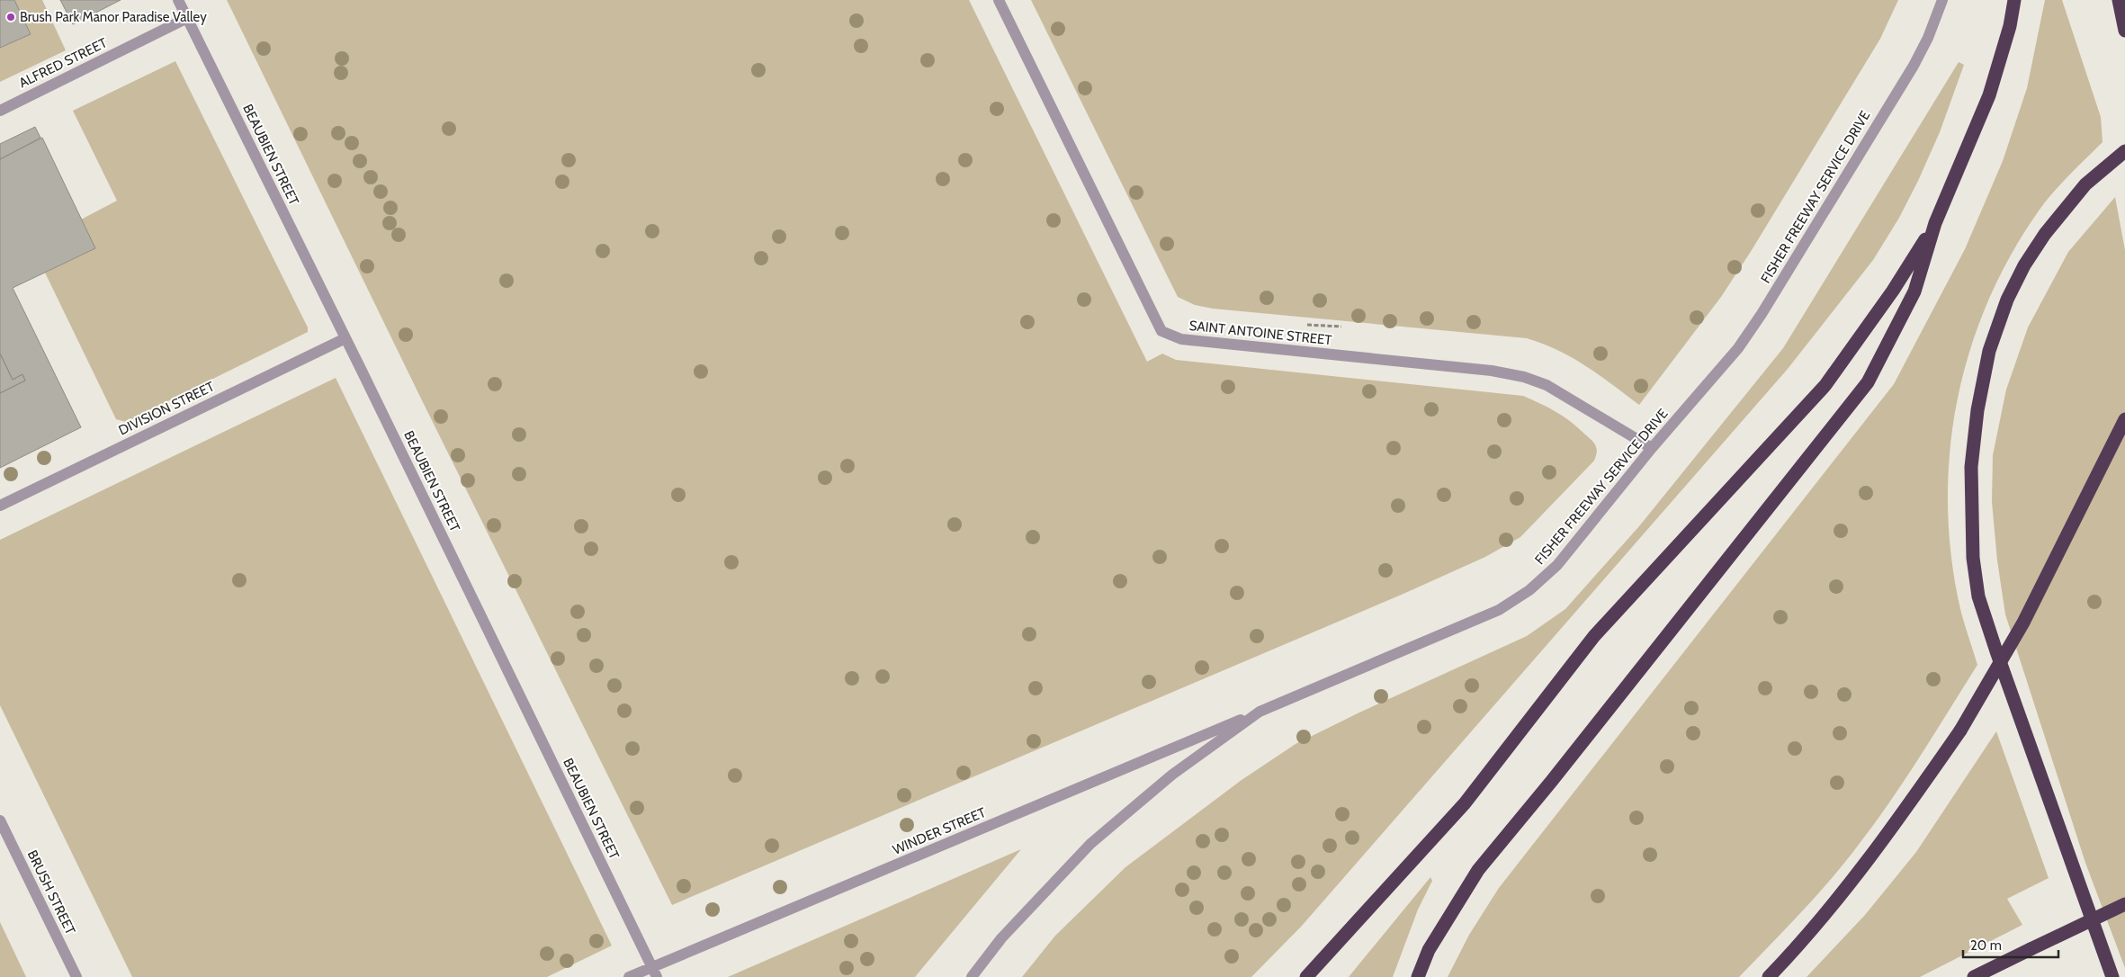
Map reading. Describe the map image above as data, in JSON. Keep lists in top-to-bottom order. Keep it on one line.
{"streets":{"street":["ALFRED STREET","BEAUBIEN STREET","FISHER FREEWAY SERVICE DRIVE","SAINT ANTOINE STREET","DIVISION STREET","WINDER STREET","BRUSH STREET"]},"crossings":[["ALFRED STREET","BEAUBIEN STREET"],["BEAUBIEN STREET","DIVISION STREET"],["BEAUBIEN STREET","WINDER STREET"],["FISHER FREEWAY SERVICE DRIVE","SAINT ANTOINE STREET"],["FISHER FREEWAY SERVICE DRIVE","WINDER STREET"]],"places":["Brush Park Manor Paradise Valley"],"scale_bar":"20 m"}
